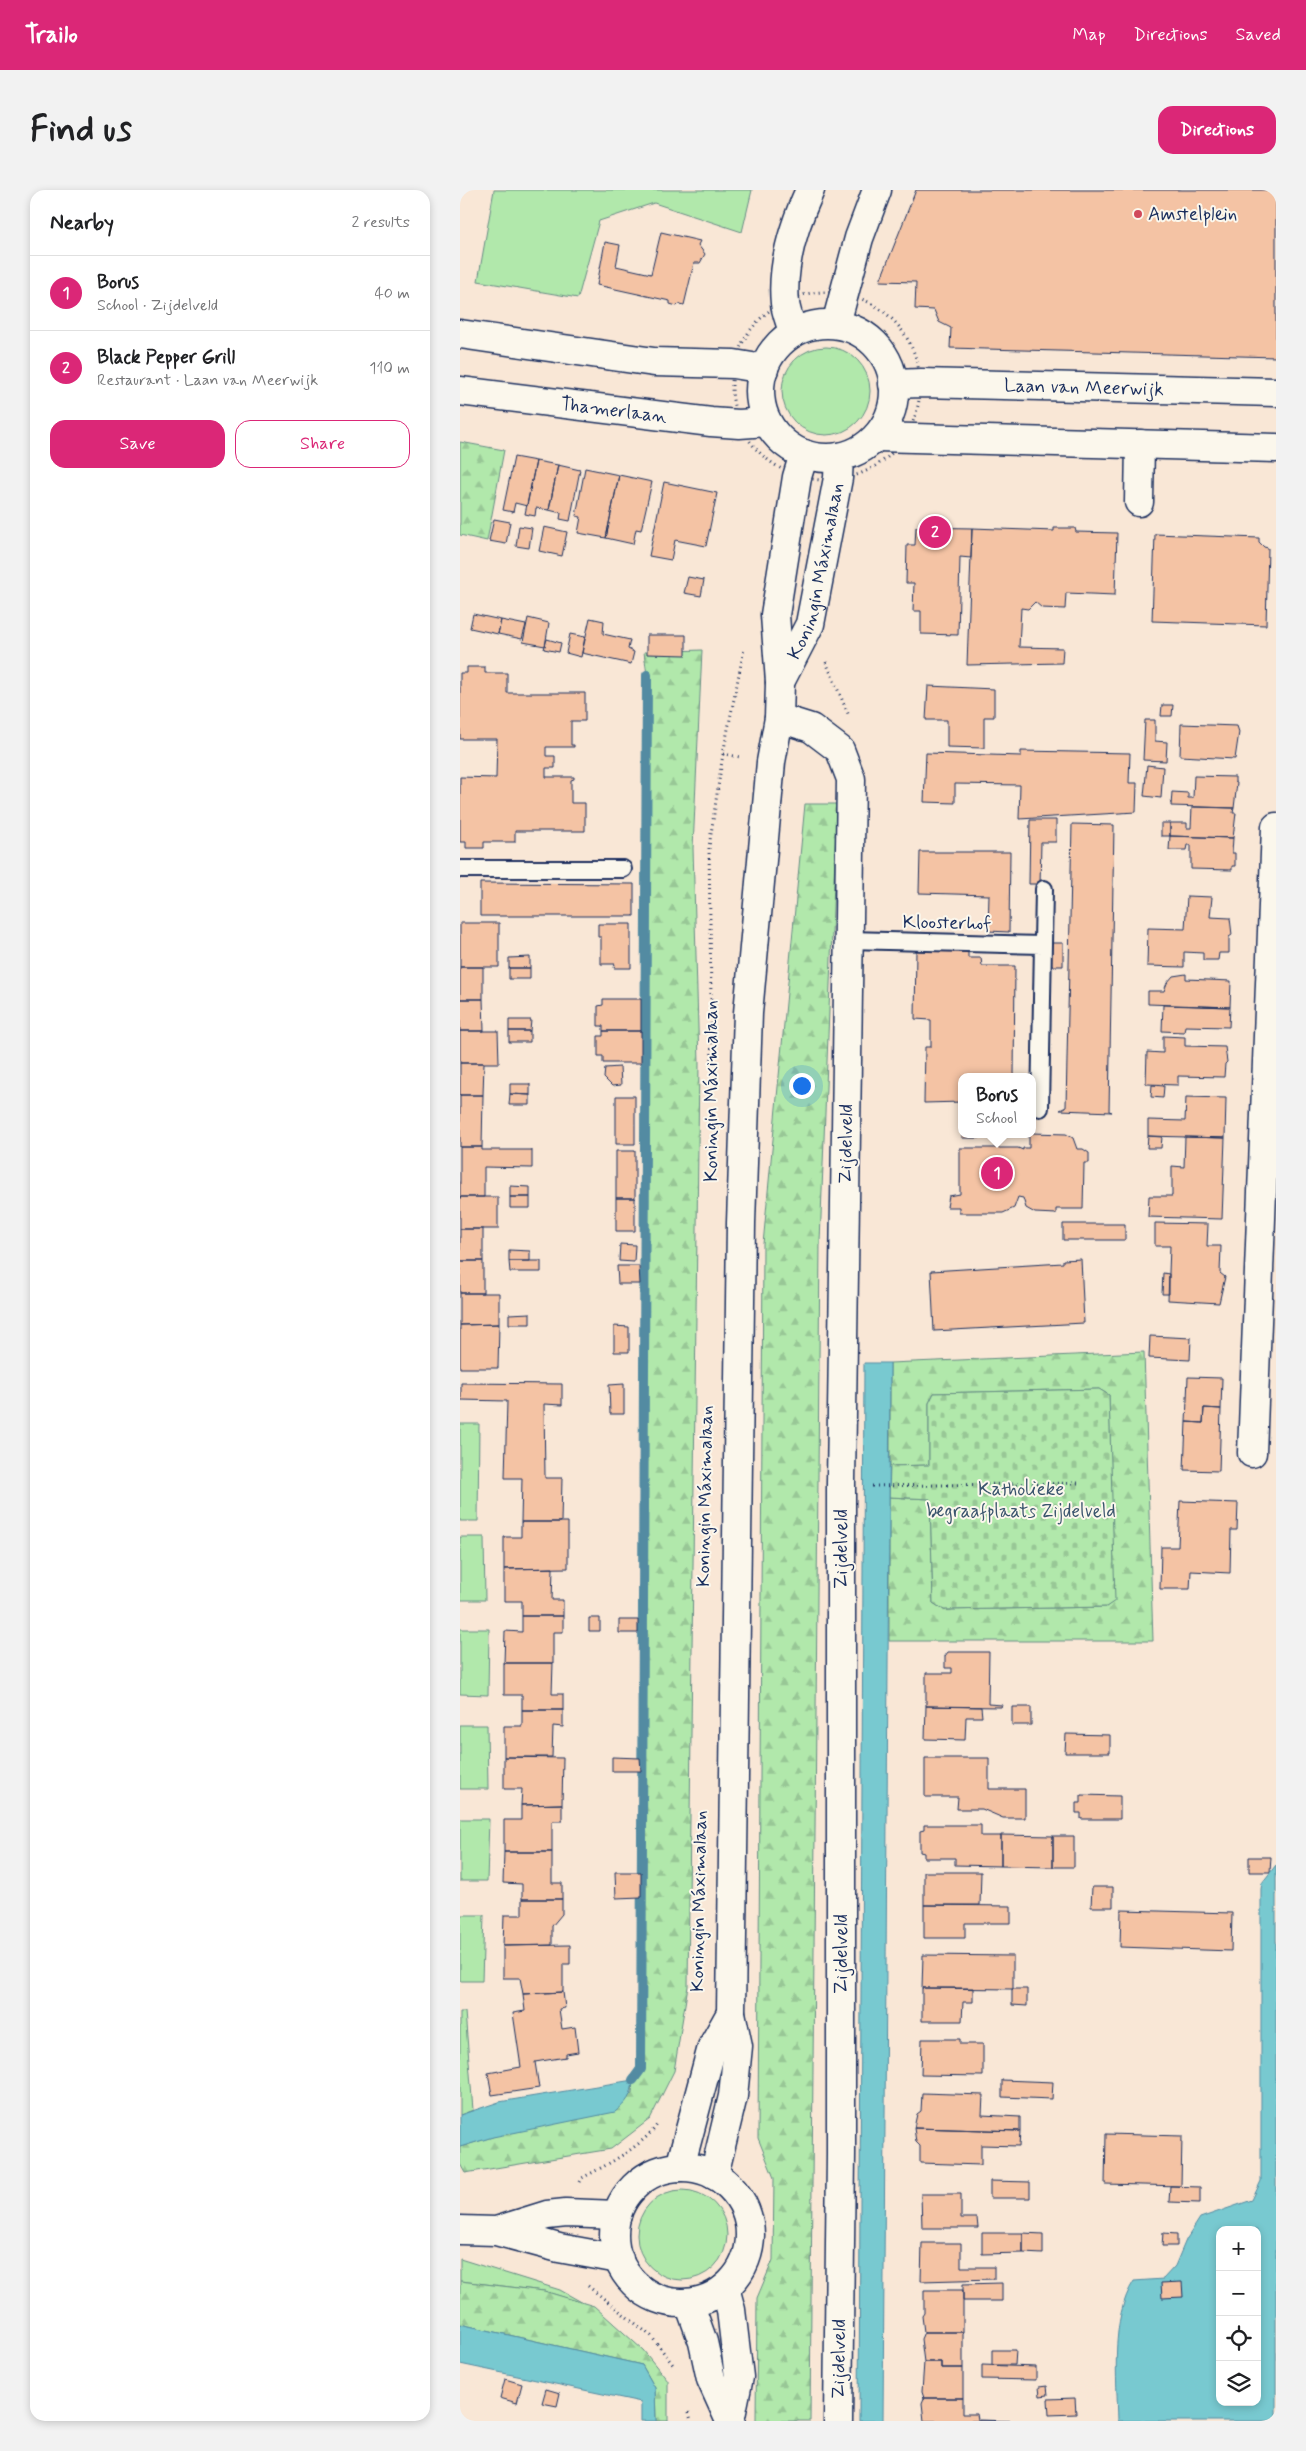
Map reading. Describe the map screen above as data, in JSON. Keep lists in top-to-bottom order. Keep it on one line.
{"streets":{"street":["Laan van Meerwijk","Thamerlaan","Koningin Máximalaan","Zijdelveld"],"lane":["Kloosterhof"]},"crossings":[["Laan van Meerwijk","Thamerlaan"],["Laan van Meerwijk","Koningin Máximalaan"],["Thamerlaan","Koningin Máximalaan"],["Koningin Máximalaan","Zijdelveld"],["Kloosterhof","Zijdelveld"]],"parks":["Katholieke begraafplaats Zijdelveld"],"places":["Amstelplein"],"page":{"header":"Trailo","nav":["Map","Directions","Saved"],"buttons":["Directions",["Save","Share"]],"title":"Find us","heading":["Nearby","2 results"],"list":[{"mark":"1","name":"Borus","note":"School · Zijdelveld","value":"40 m"},{"mark":"2","name":"Black Pepper Grill","note":"Restaurant · Laan van Meerwijk","value":"110 m"}],"pins":["2","1"],"popup":["Borus","School"],"map_buttons":["+","−"]}}
